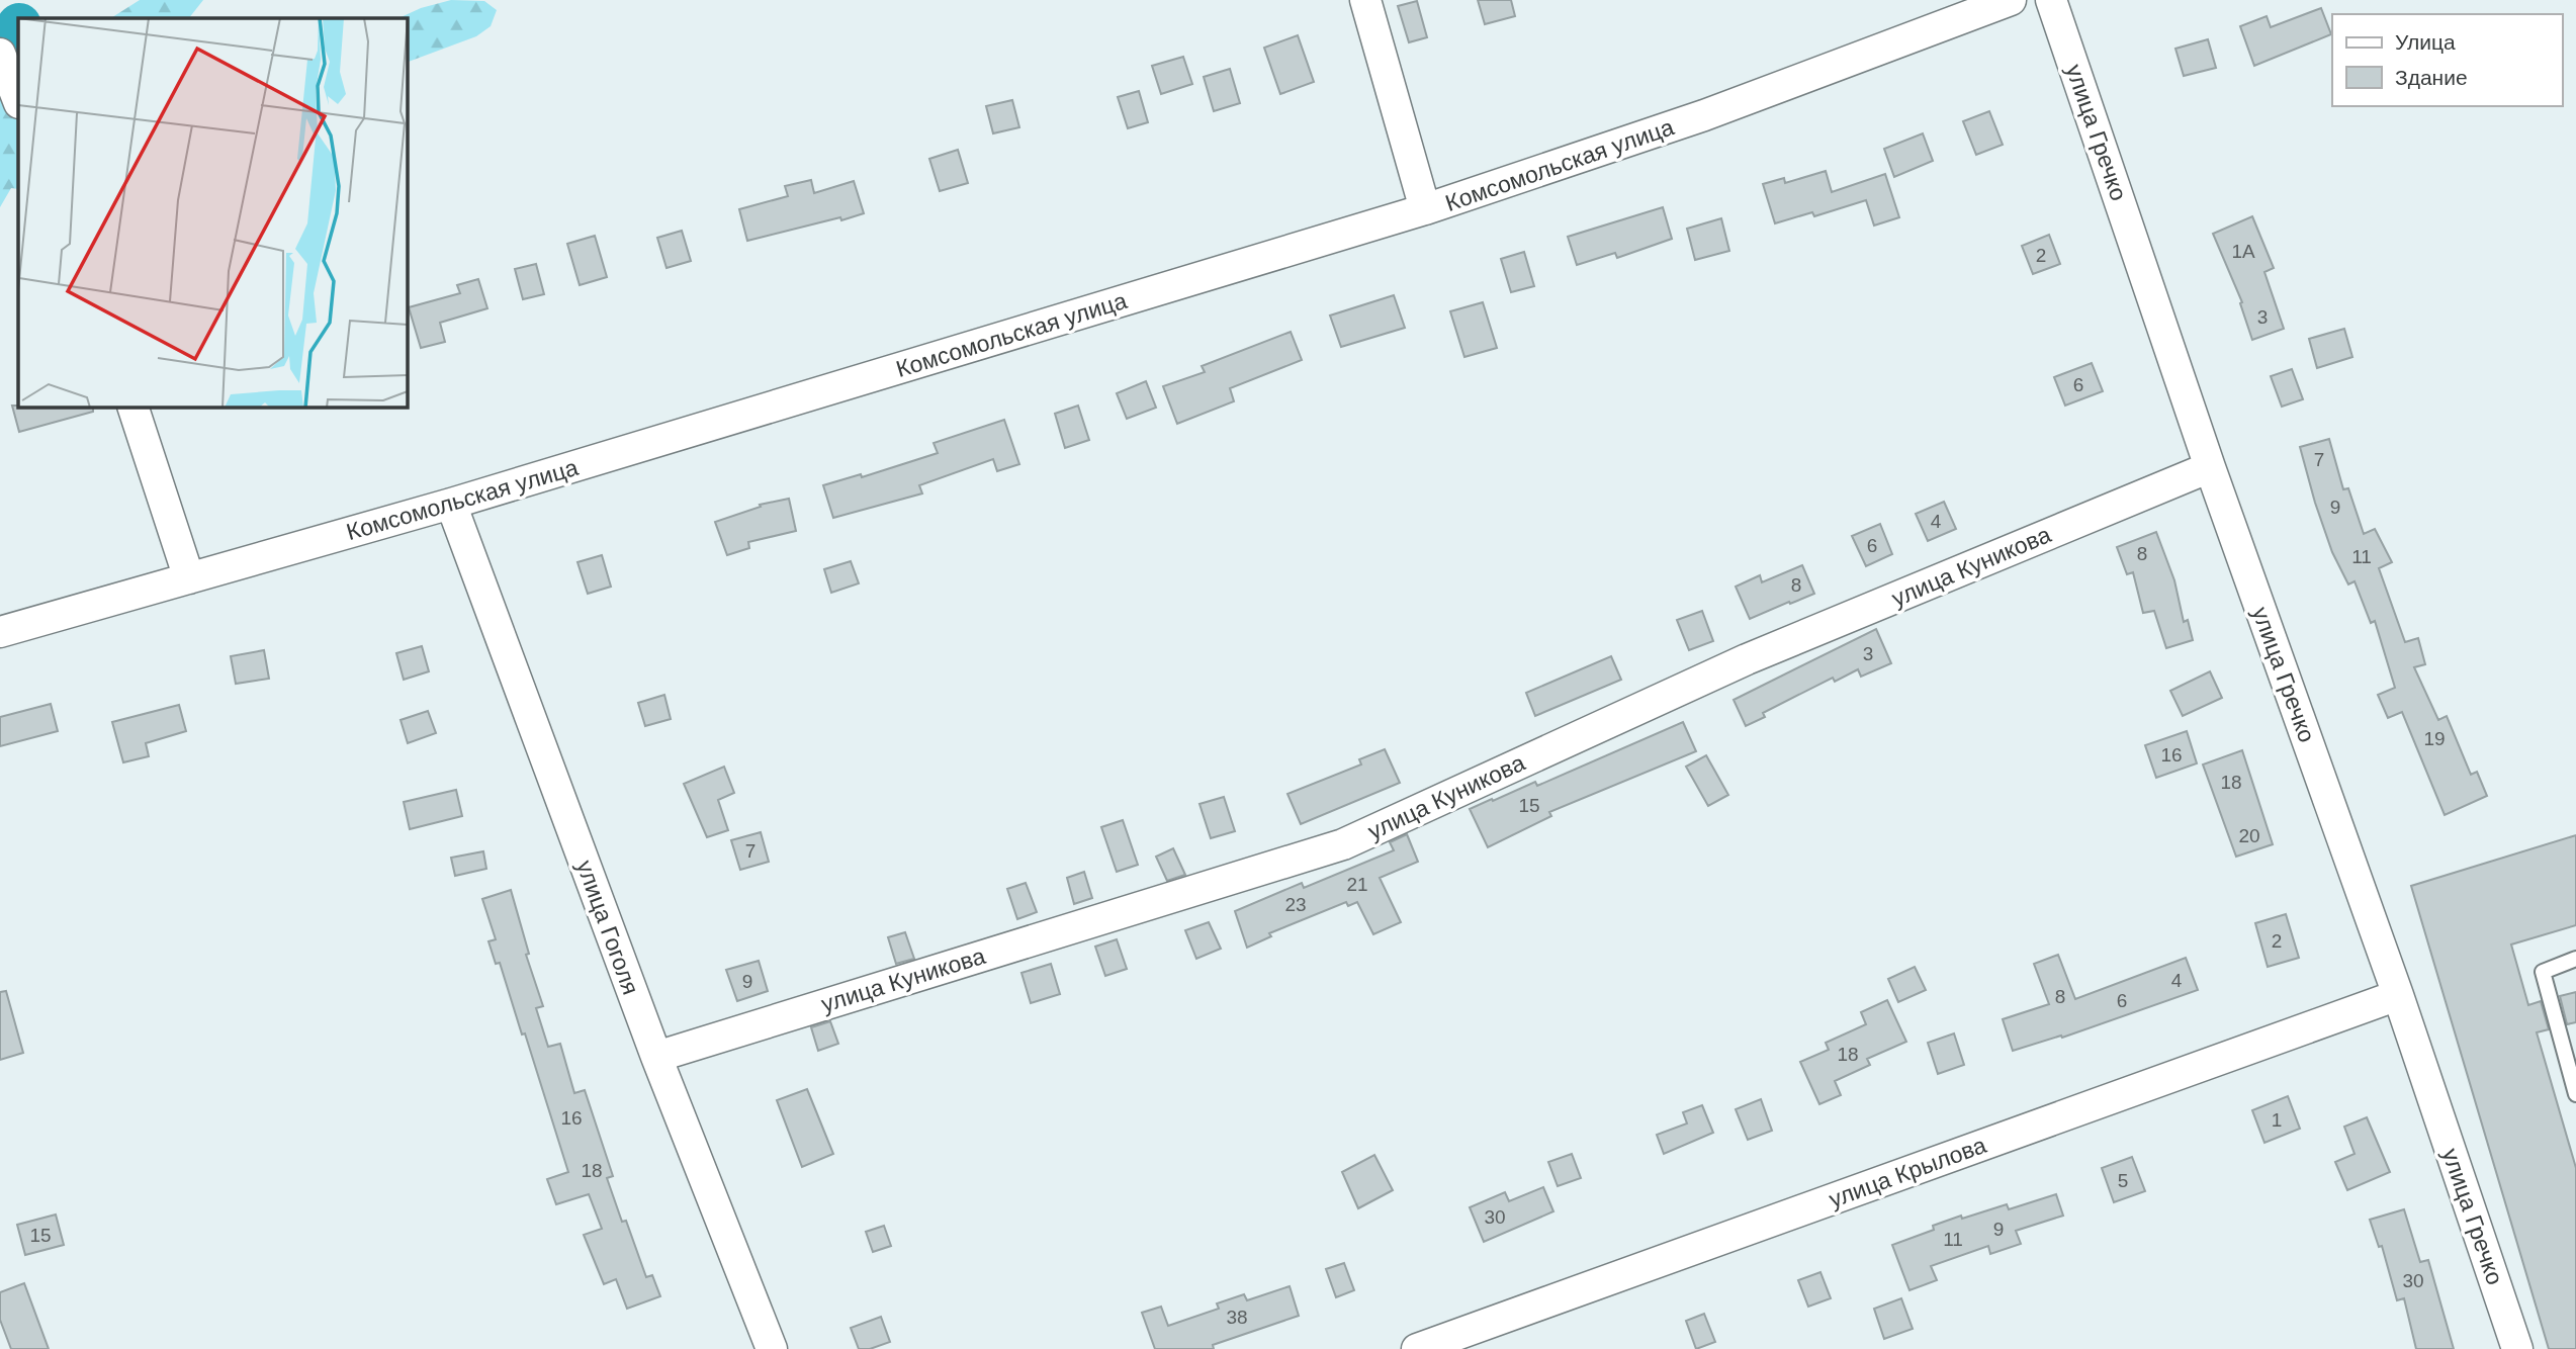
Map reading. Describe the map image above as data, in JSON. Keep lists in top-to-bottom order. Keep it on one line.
{"streets":{"street":["улица Гречко","Комсомольская улица","улица Куникова","улица Гоголя","улица Крылова"]},"crossings":[["улица Гречко","улица Куникова"],["улица Гречко","улица Крылова"],["Комсомольская улица","улица Гоголя"],["улица Куникова","улица Гоголя"]],"house_numbers":["1А","2","3","6","7","9","4","6","8","11","8","3","19","16","18","15","20","7","21","23","2","4","9","8","6","18","16","1","18","5","30","9","15","11","30","38"],"legend":["Улица","Здание"]}
